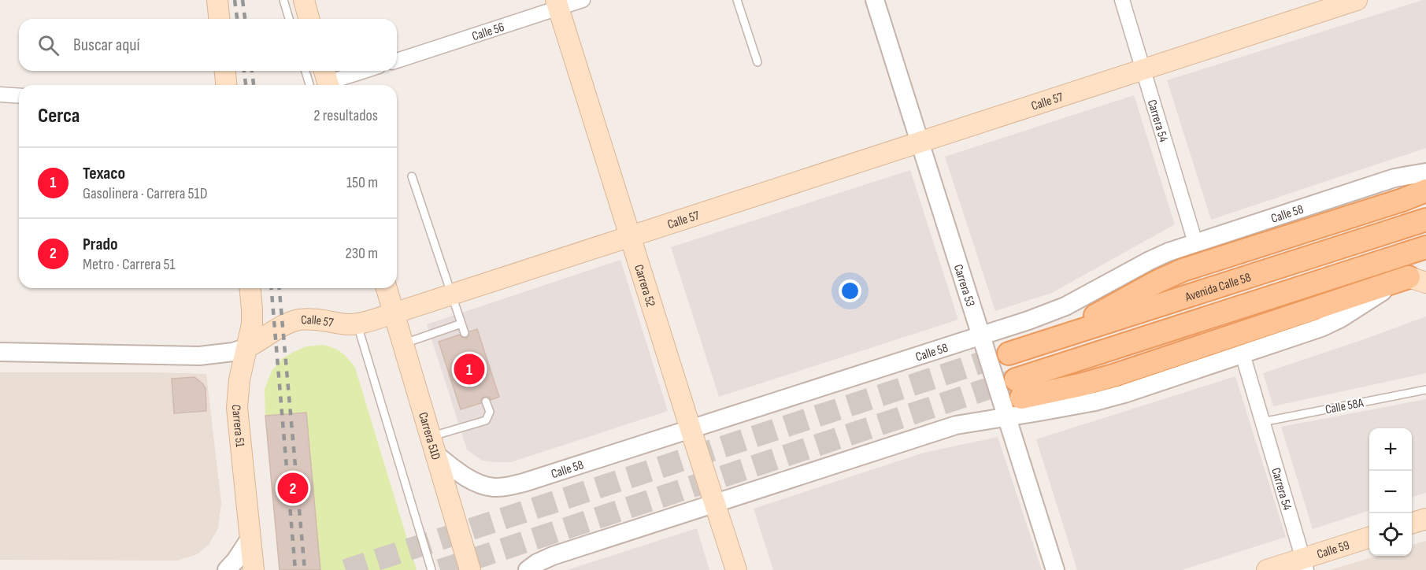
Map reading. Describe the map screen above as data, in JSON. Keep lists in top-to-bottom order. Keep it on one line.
{"streets":{"main road":["Calle 57","Carrera 52","Avenida Calle 58","Carrera 51","Carrera 51D","Calle 59"],"street":["Calle 56","Carrera 54","Calle 58","Carrera 53"],"lane":["Calle 58A"]},"crossings":[["Calle 56","Carrera 52"],["Calle 57","Carrera 54"],["Calle 57","Carrera 52"],["Calle 57","Carrera 53"],["Calle 57","Carrera 51"],["Calle 57","Carrera 51D"],["Carrera 54","Calle 58"],["Carrera 54","Calle 58A"],["Carrera 54","Calle 59"],["Calle 58","Carrera 52"],["Calle 58","Carrera 53"],["Calle 58","Carrera 51D"]],"page":{"search":"Buscar aquí","heading":["Cerca","2 resultados"],"list":[{"mark":"1","name":"Texaco","note":"Gasolinera · Carrera 51D","value":"150 m"},{"mark":"2","name":"Prado","note":"Metro · Carrera 51","value":"230 m"}],"pins":["1","2"],"map_buttons":["+","−"]}}
